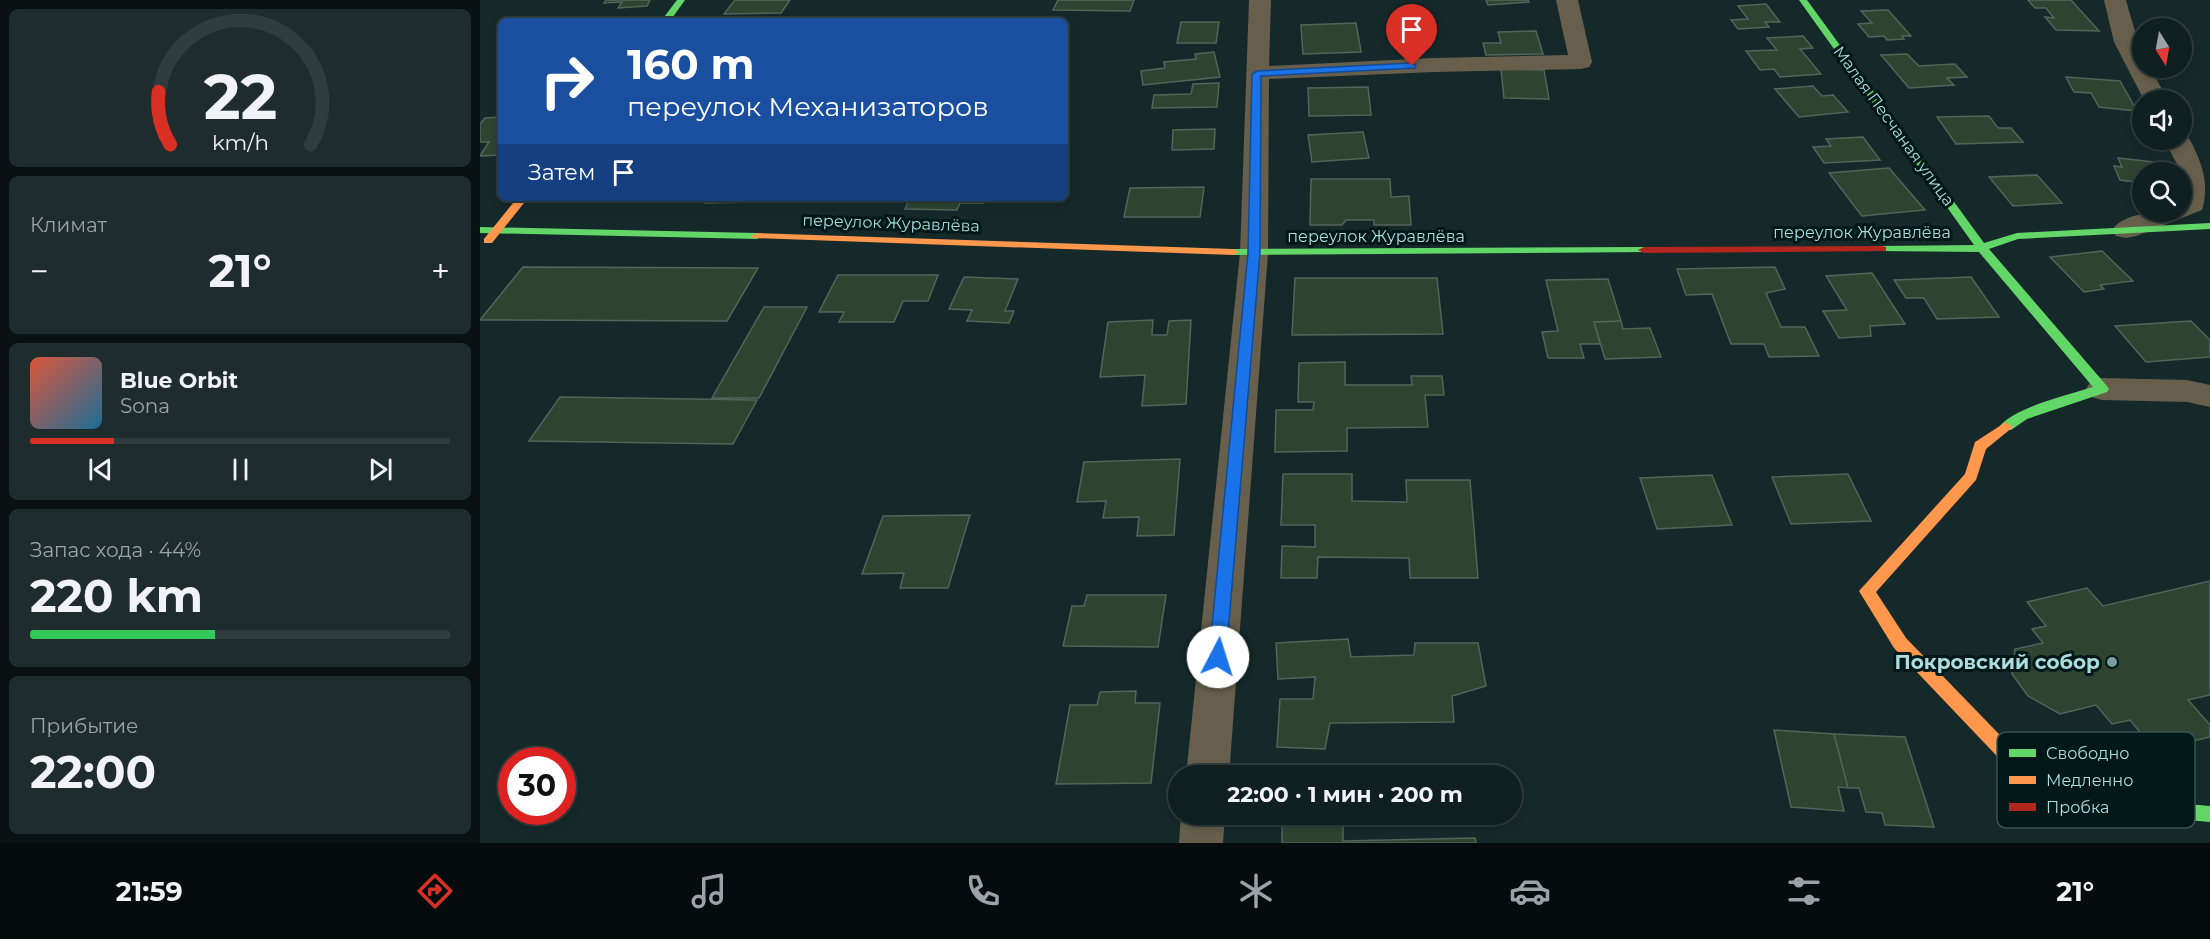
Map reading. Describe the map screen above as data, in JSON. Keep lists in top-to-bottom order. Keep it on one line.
{"streets":{"street":["Малая Песчаная улица","переулок Журавлёва"]},"crossings":[["Малая Песчаная улица","переулок Журавлёва"]],"places":["Покровский собор"],"legend":["Свободно","Медленно","Пробка"],"north":"bottom","page":{"turn":["160 m","переулок Механизаторов"],"then":"Затем","tile":["Климат",["Запас хода · 44%","220 km"],["Прибытие","22:00"]],"heat":["−","21°","+"],"song":["Blue Orbit","Sona"],"limit":"30","trip":"22:00 · 1 мин · 200 m","tabs":["21:59","21°"],"gauge":["22","km/h"]}}
